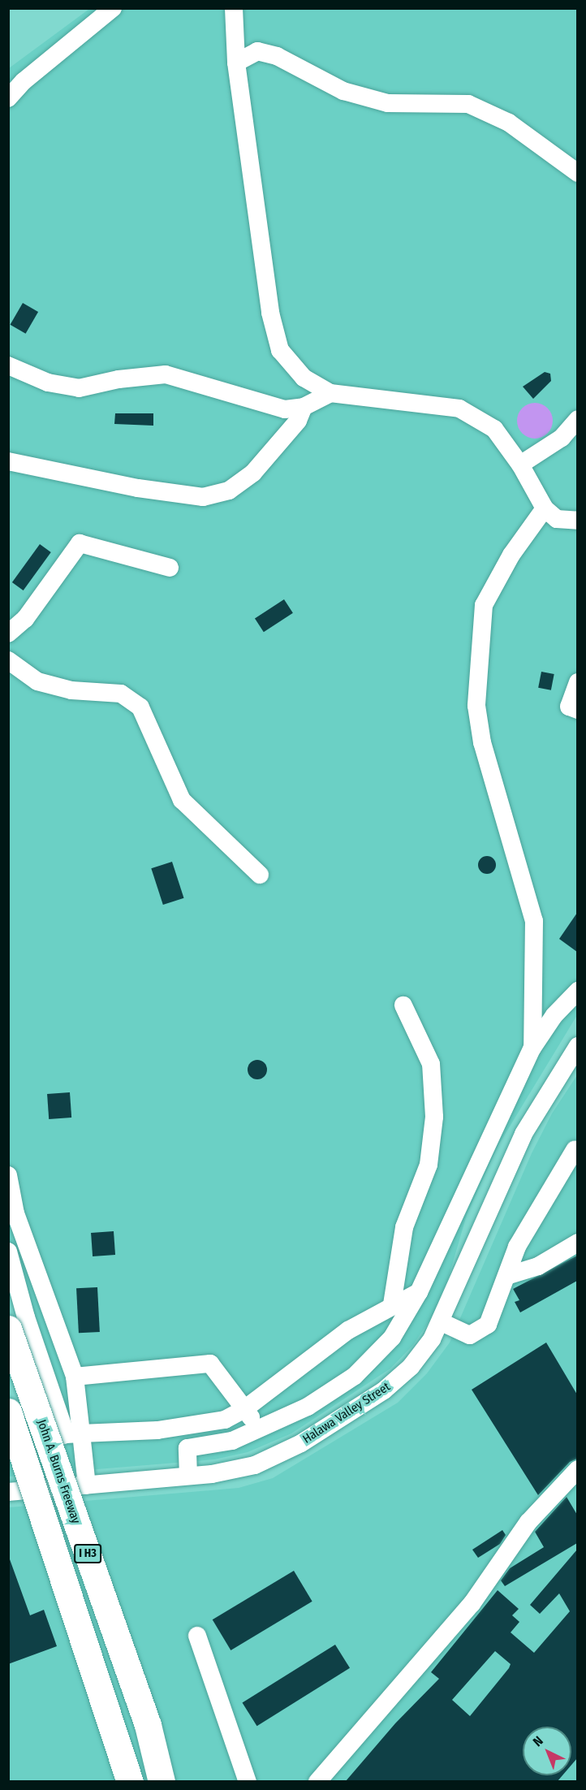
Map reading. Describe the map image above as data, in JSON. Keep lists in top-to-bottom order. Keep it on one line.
{"streets":{"highway":["John A. Burns Freeway","I H3"],"street":["Halawa Valley Street"]},"north":"top left"}
